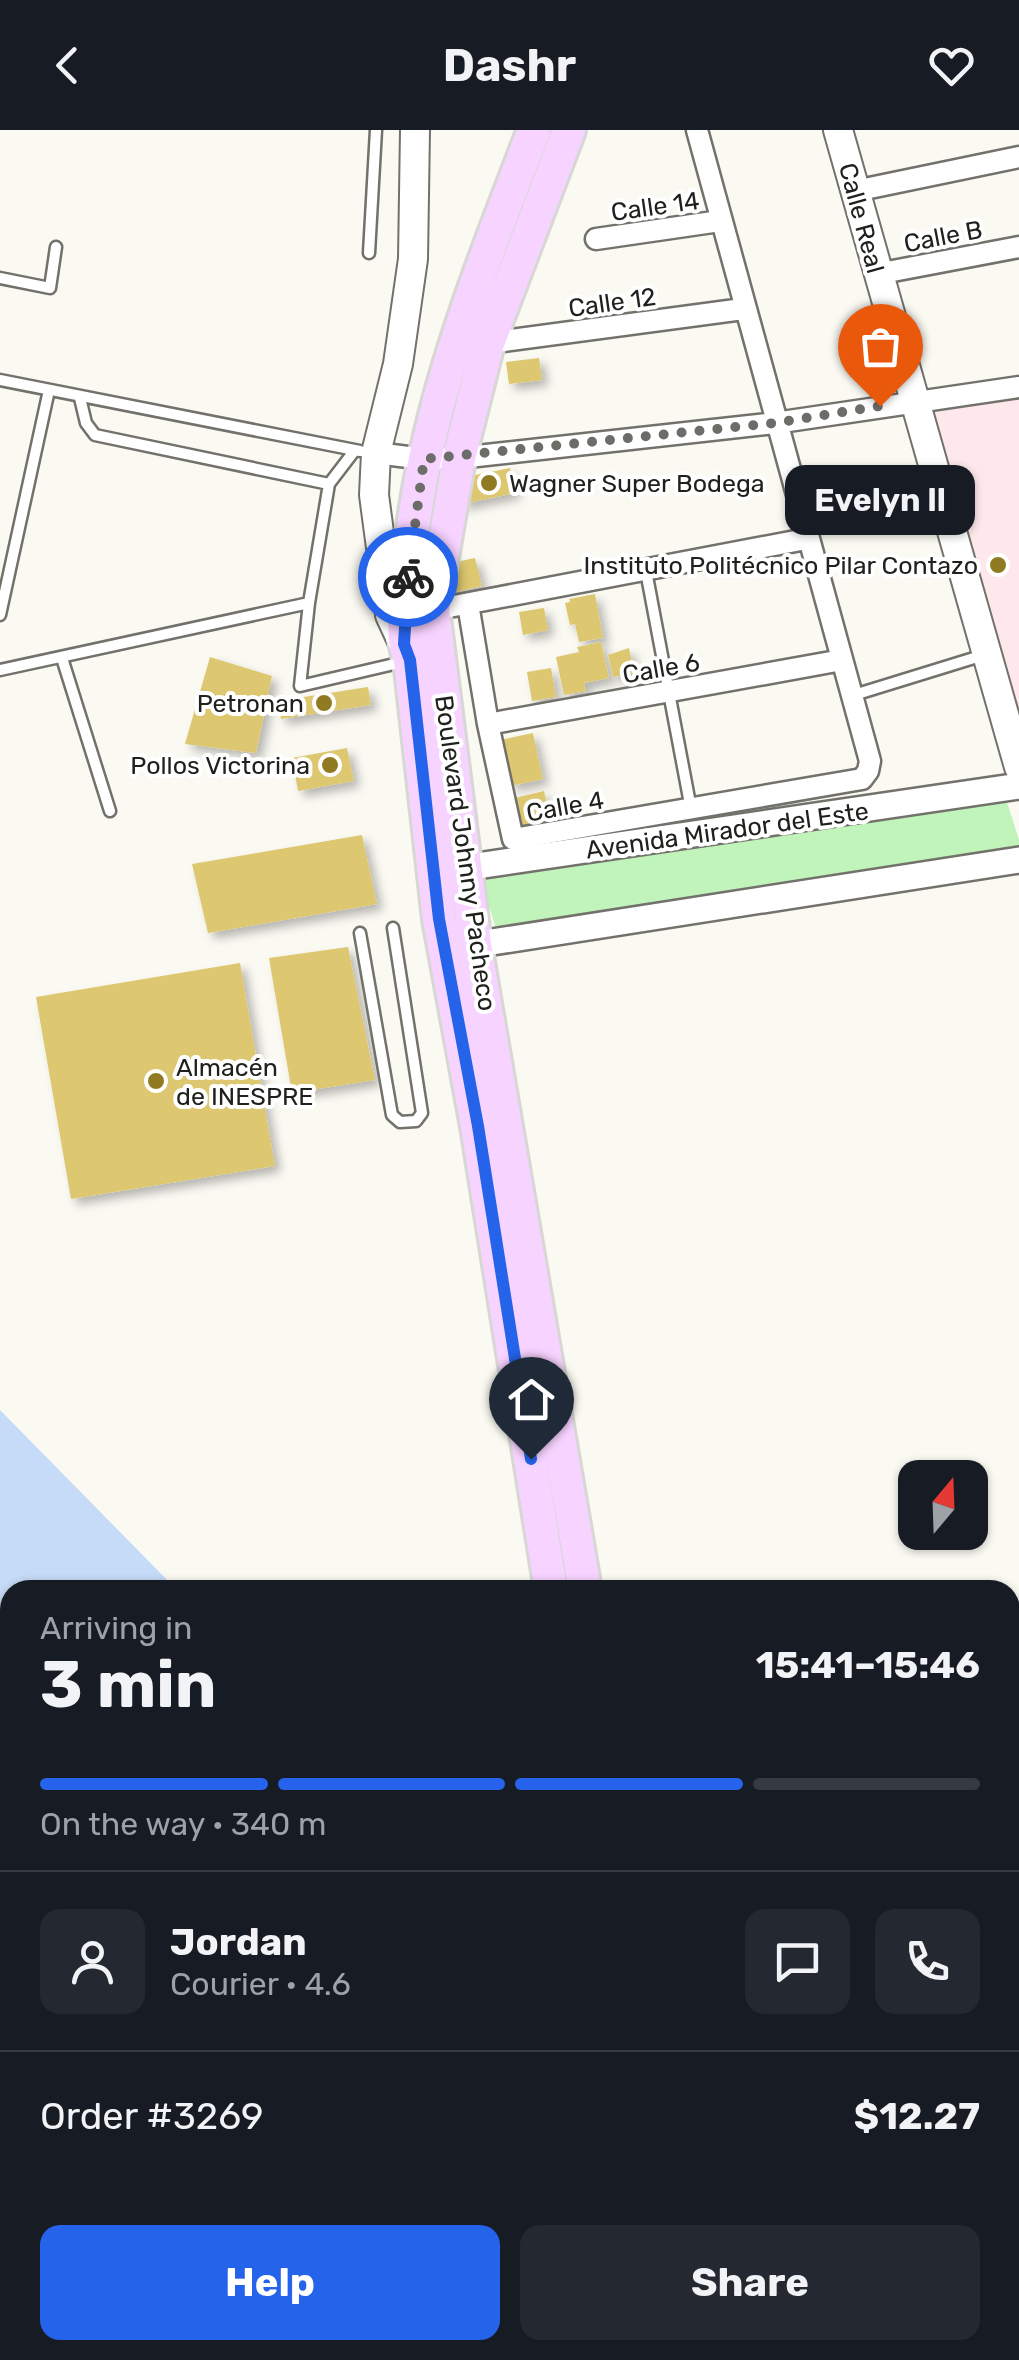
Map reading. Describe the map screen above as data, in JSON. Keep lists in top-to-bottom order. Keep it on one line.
{"streets":{"main road":["Calle Real","Boulevard Johnny Pacheco"],"street":["Calle 14","Calle B","Calle 12","Calle 6","Calle 4","Avenida Mirador del Este"]},"crossings":[["Calle Real","Calle B"],["Calle 12","Boulevard Johnny Pacheco"],["Calle 6","Calle 4"],["Avenida Mirador del Este","Boulevard Johnny Pacheco"]],"places":["Evelyn ll","Wagner Super Bodega","Instituto Politécnico Pilar Contazo","Petronan","Pollos Victorina","Almacén de INESPRE"],"north":"top","page":{"header":"Dashr","bubble":"Evelyn ll","heading":["3 min","Arriving in","15:41–15:46"],"panel":["Jordan","Courier · 4.6","Order #3269","$12.27"],"bar":"On the way · 340 m","buttons":["Help","Share"]}}
